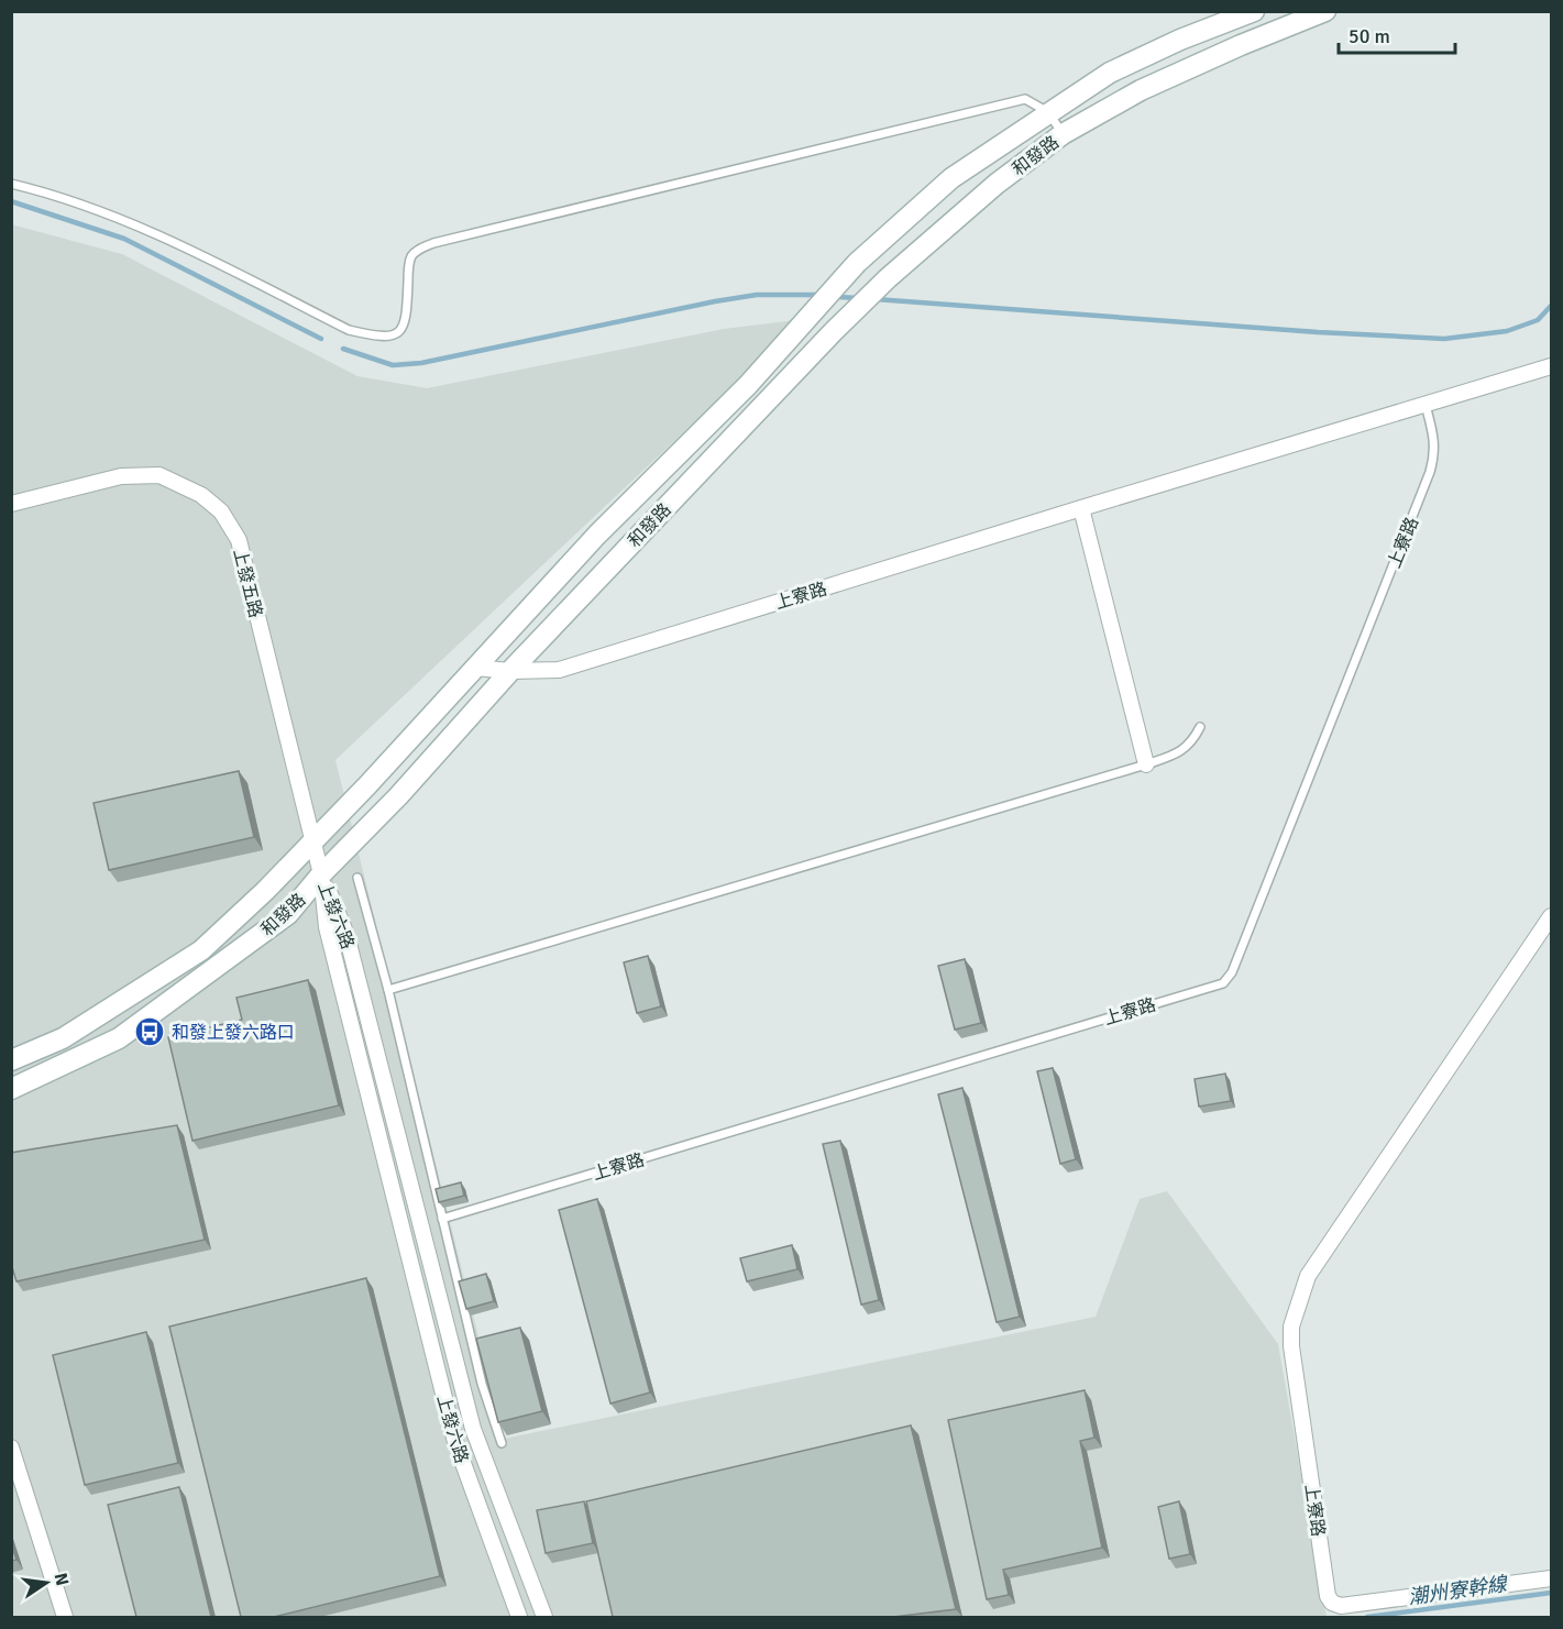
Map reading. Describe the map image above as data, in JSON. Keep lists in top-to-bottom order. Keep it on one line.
{"streets":{"street":["和發路","上寮路","上發五路","上發六路"]},"crossings":[["和發路","上寮路"],["和發路","上發五路"],["和發路","上發六路"],["上發五路","上發六路"]],"water":["潮州寮幹線"],"places":{"bus stop":["和發上發六路口"]},"scale_bar":"50 m","north":"right"}
